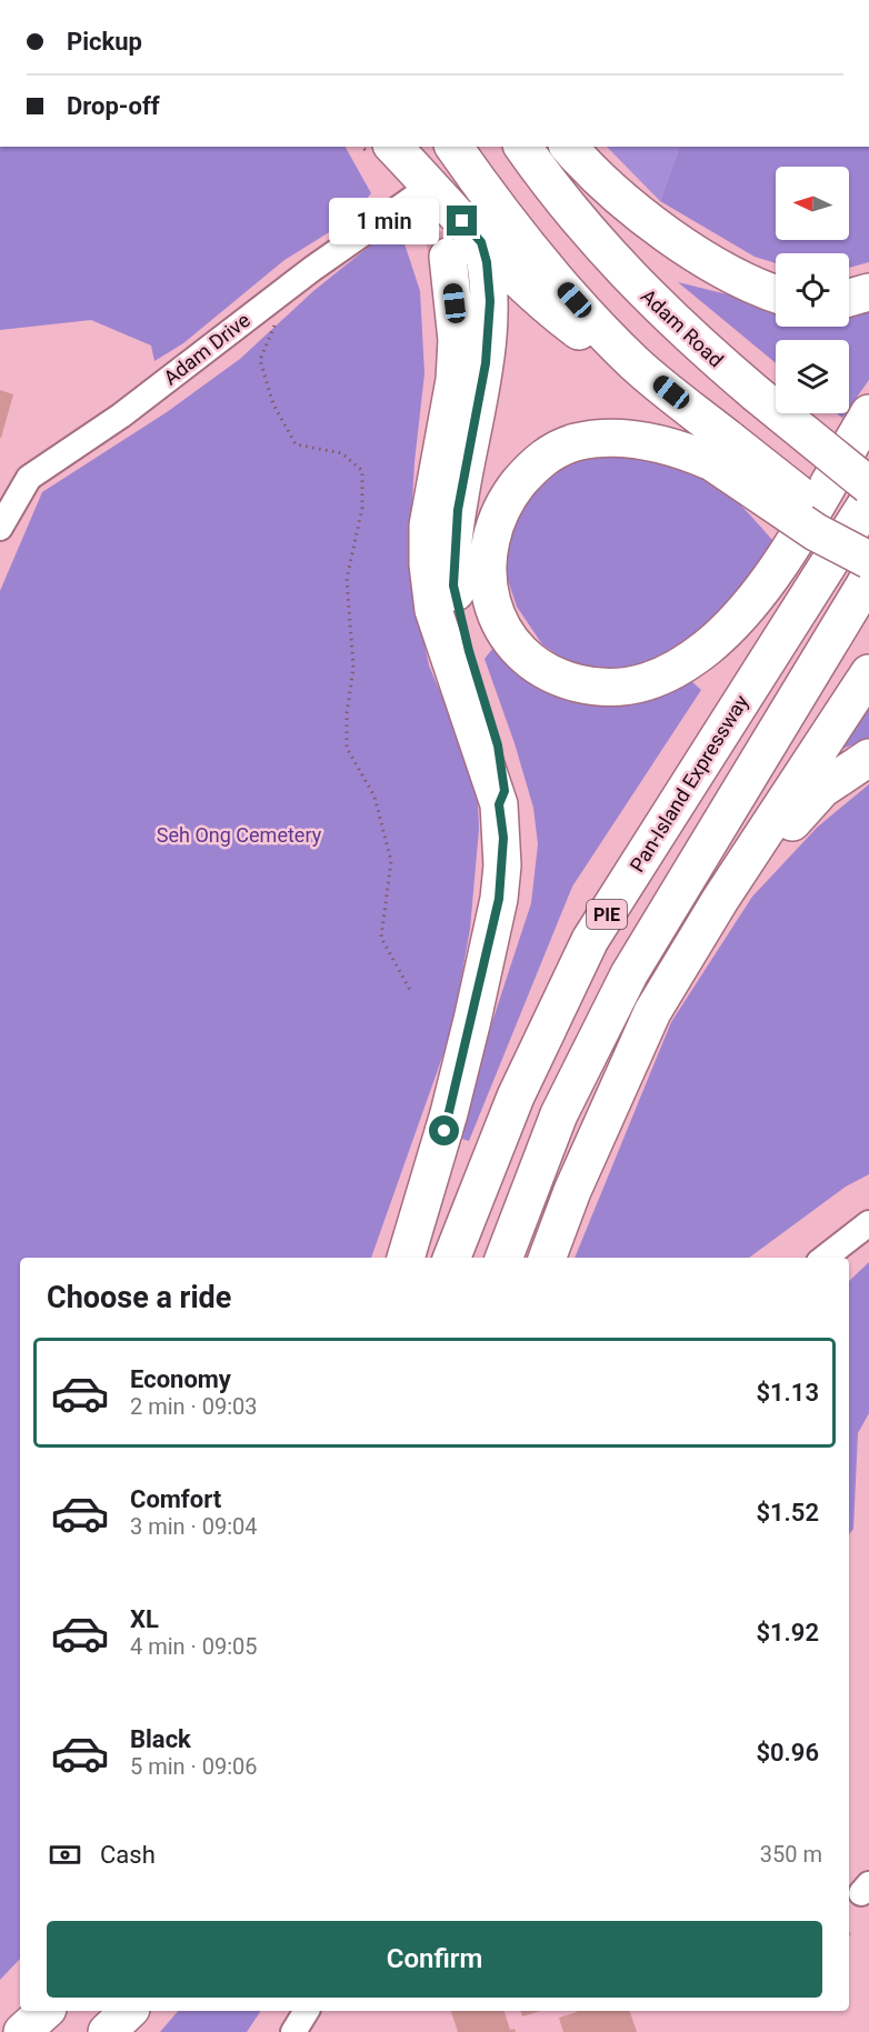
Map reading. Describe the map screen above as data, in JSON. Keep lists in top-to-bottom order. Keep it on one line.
{"streets":{"highway":["Adam Road","Pan-Island Expressway","PIE"],"street":["Adam Drive"]},"parks":["Seh Ong Cemetery"],"north":"left","page":{"banner":["Pickup","Drop-off"],"bubble":"1 min","heading":"Choose a ride","list":[{"name":"Economy","note":"2 min · 09:03","value":"$1.13"},{"name":"Comfort","note":"3 min · 09:04","value":"$1.52"},{"name":"XL","note":"4 min · 09:05","value":"$1.92"},{"name":"Black","note":"5 min · 09:06","value":"$0.96"}],"pay":["Cash","350 m"],"buttons":"Confirm"}}
